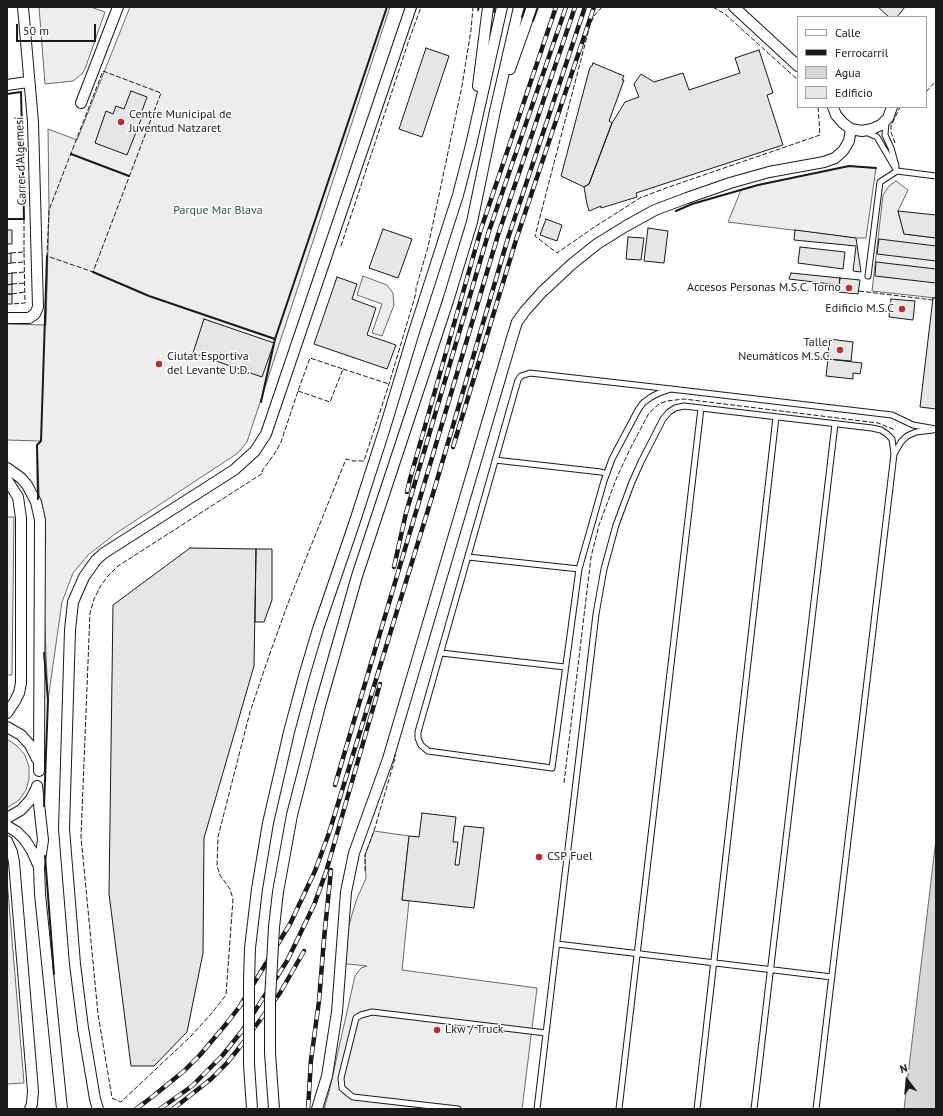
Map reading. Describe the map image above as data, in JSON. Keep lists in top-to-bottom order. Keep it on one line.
{"streets":{"street":["Carrer d'Algemesí"]},"parks":["Parque Mar Blava"],"places":["Centre Municipal de Juventud Natzaret","Accesos Personas M.S.C. Torno","Edificio M.S.C","Taller Neumáticos M.S.C.","Ciutat Esportiva del Levante U.D.","CSP Fuel","Lkw / Truck"],"legend":["Calle","Ferrocarril","Agua","Edificio"],"scale_bar":"50 m","north":"top"}
